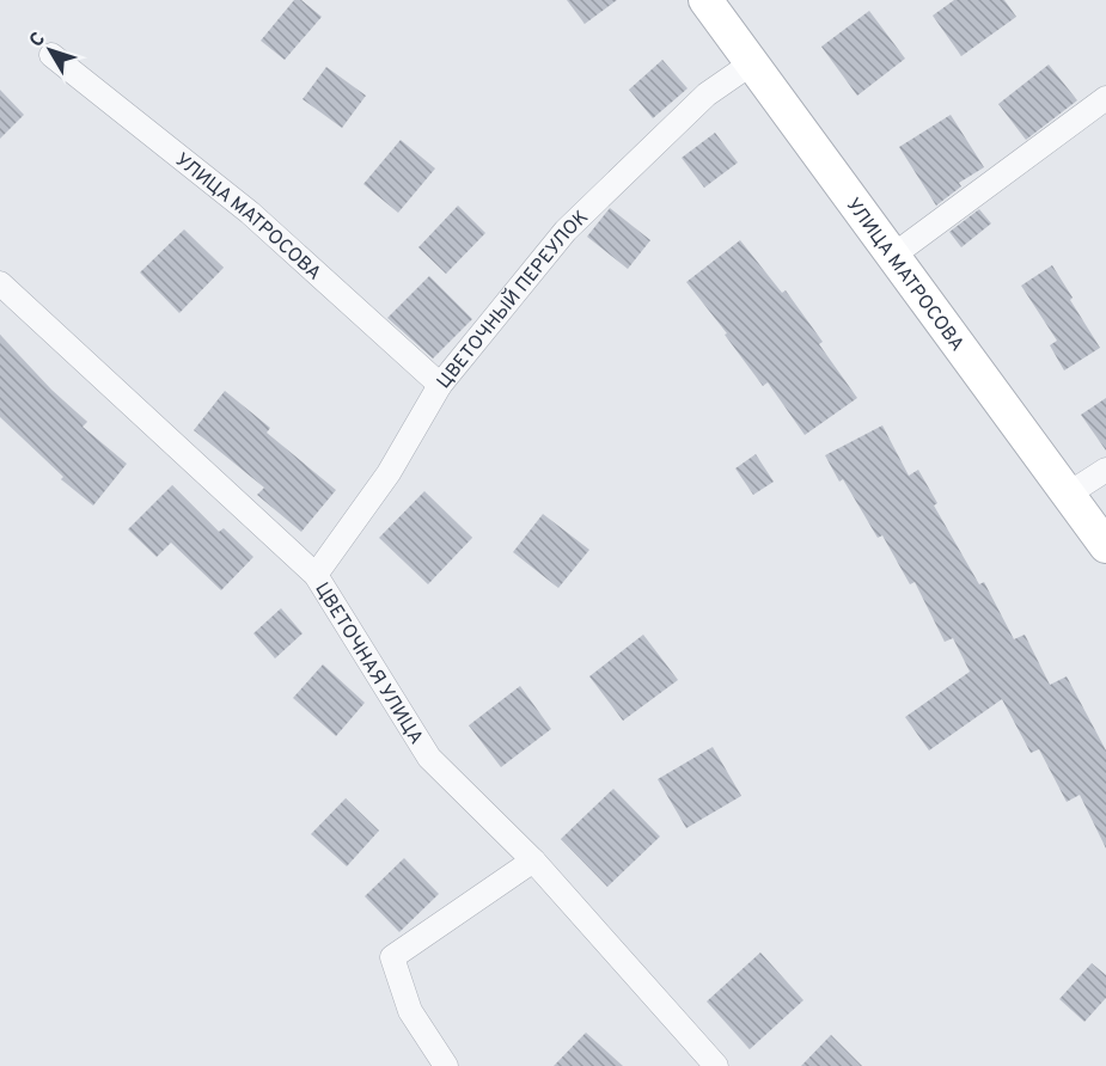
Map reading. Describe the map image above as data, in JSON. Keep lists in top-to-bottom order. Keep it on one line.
{"streets":{"main road":["УЛИЦА МАТРОСОВА"],"street":["ЦВЕТОЧНЫЙ ПЕРЕУЛОК","ЦВЕТОЧНАЯ УЛИЦА"]},"crossings":[["УЛИЦА МАТРОСОВА","ЦВЕТОЧНЫЙ ПЕРЕУЛОК"],["ЦВЕТОЧНЫЙ ПЕРЕУЛОК","ЦВЕТОЧНАЯ УЛИЦА"]],"north":"top left"}
